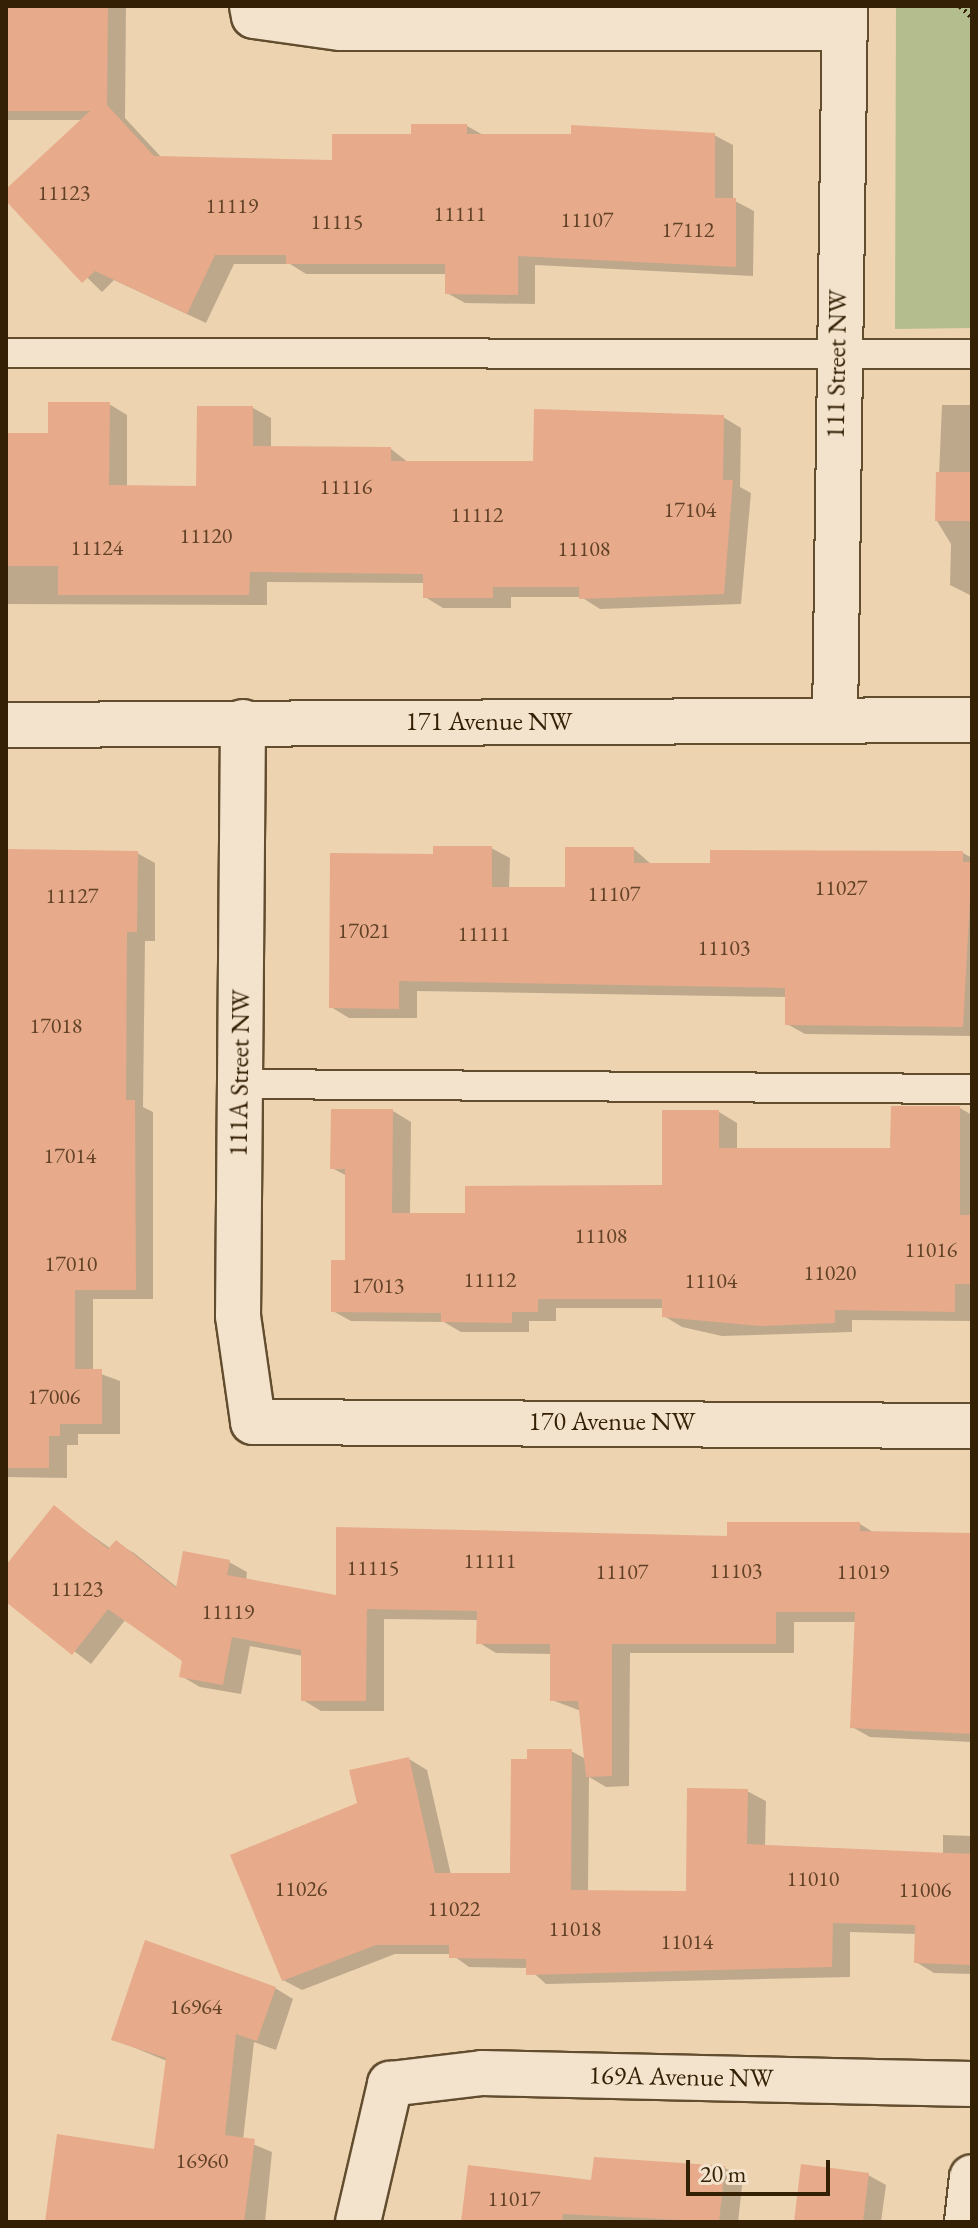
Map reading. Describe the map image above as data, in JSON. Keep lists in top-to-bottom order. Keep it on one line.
{"streets":{"street":["111 Street NW","171 Avenue NW","111A Street NW","170 Avenue NW","169A Avenue NW"]},"crossings":[["111 Street NW","171 Avenue NW"],["171 Avenue NW","111A Street NW"],["111A Street NW","170 Avenue NW"]],"house_numbers":["11123","11119","11111","11107","11115","17112","11116","17104","11112","11120","11124","11108","11027","11107","11127","17021","11111","11103","17018","17014","11108","11016","17010","11020","11112","11104","17013","17006","11111","11115","11103","11107","11019","11123","11119","11010","11026","11006","11022","11018","11014","16964","16960","11017"],"scale_bar":"20 m"}
